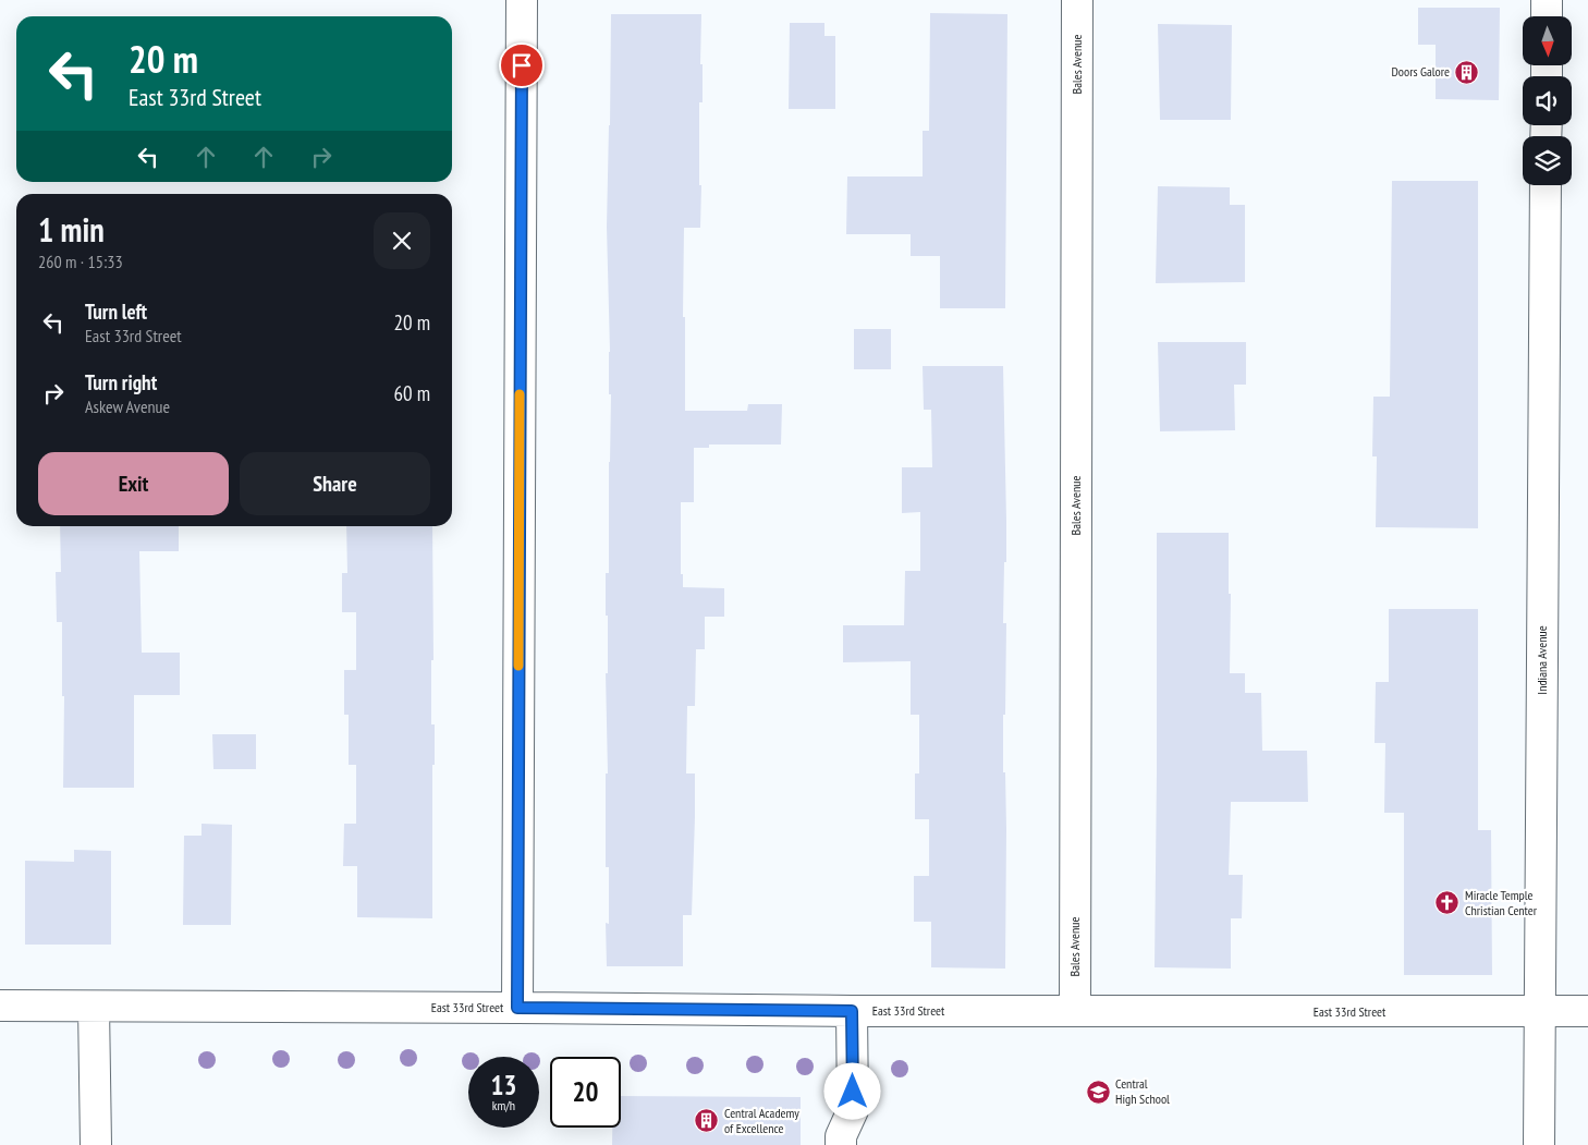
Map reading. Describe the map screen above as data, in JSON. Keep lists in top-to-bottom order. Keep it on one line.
{"streets":{"street":["Bales Avenue","Indiana Avenue","East 33rd Street"]},"crossings":[["Bales Avenue","East 33rd Street"],["Indiana Avenue","East 33rd Street"]],"places":{"building":["Doors Galore","Central Academy of Excellence"],"church":["Miracle Temple Christian Center"],"school or university":["Central High School"]},"north":"bottom","page":{"turn":["20 m","East 33rd Street"],"heading":["1 min","260 m · 15:33"],"list":[{"name":"Turn left","note":"East 33rd Street","value":"20 m"},{"name":"Turn right","note":"Askew Avenue","value":"60 m"}],"buttons":["Exit","Share"],"speed":"13 km/h","limit":"20"}}
